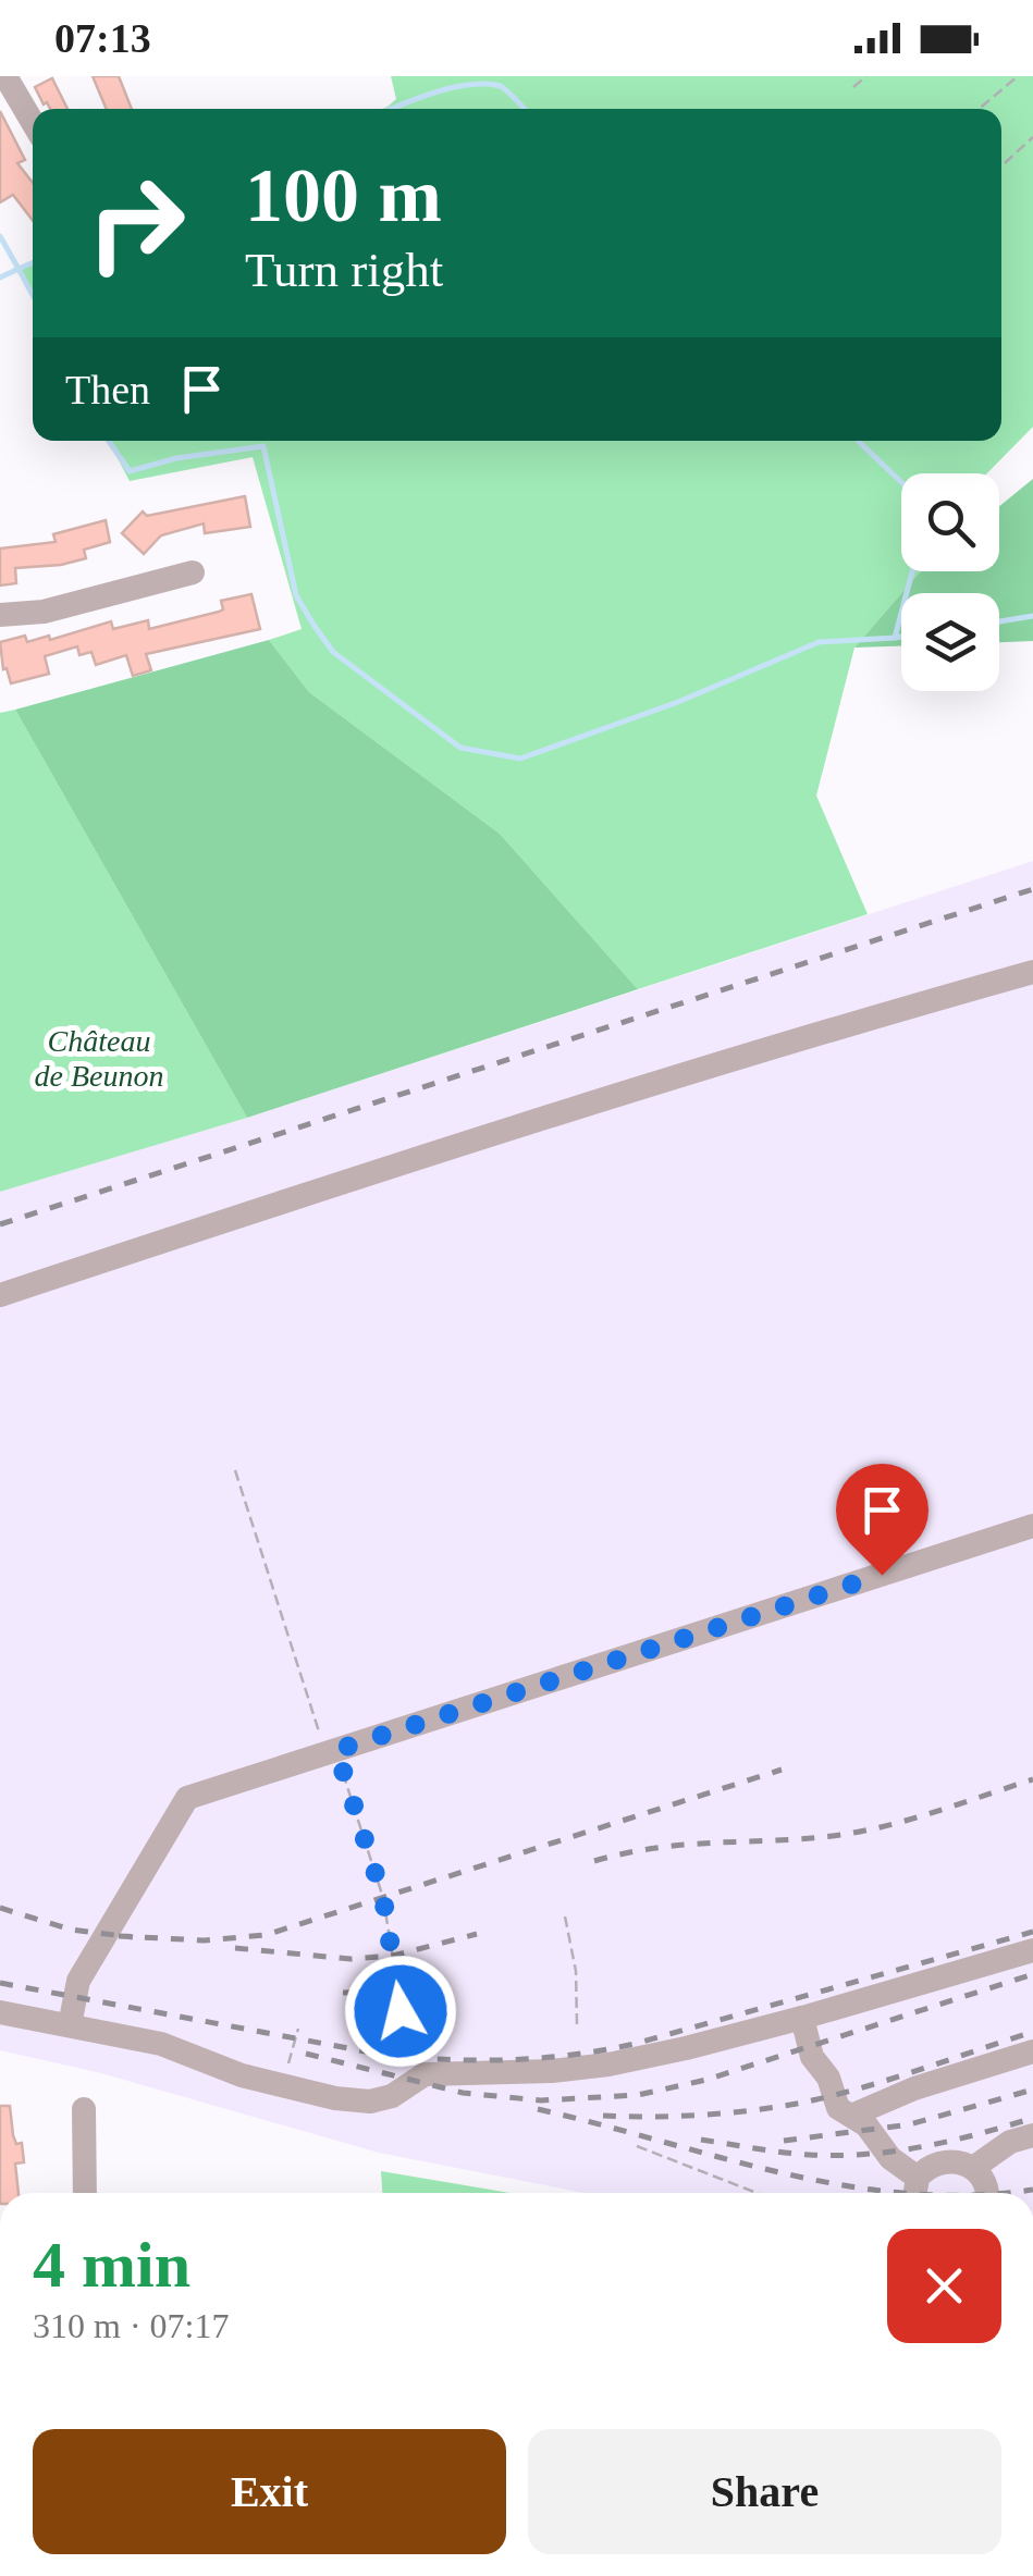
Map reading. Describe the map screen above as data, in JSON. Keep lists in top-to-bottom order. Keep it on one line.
{"parks":["Château de Beunon"],"page":{"status":"07:13","turn":["100 m","Turn right"],"then":"Then","heading":["4 min","310 m · 07:17"],"buttons":["Exit","Share"]}}
